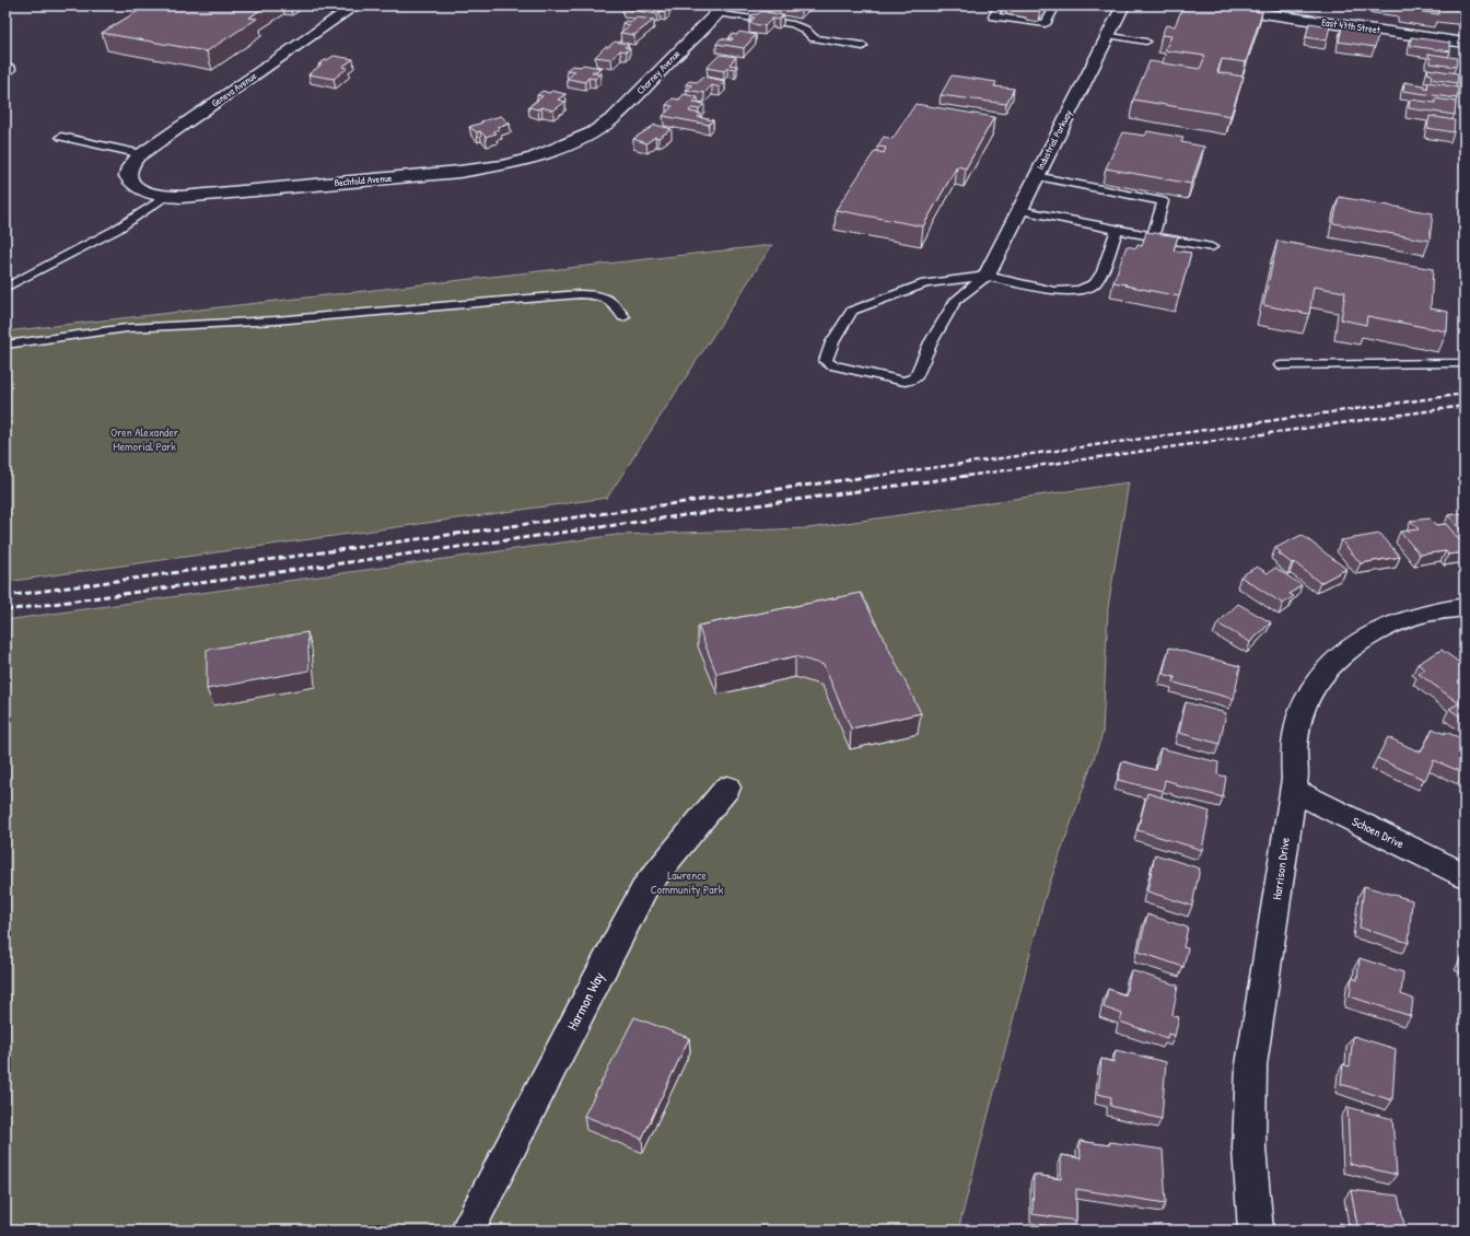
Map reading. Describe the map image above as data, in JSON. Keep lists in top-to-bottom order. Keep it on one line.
{"streets":{"street":["East 47th Street","Charney Avenue","Geneva Avenue","Industrial Parkway","Bechtold Avenue","Schoen Drive","Harrison Drive","Harmon Way"]},"crossings":[["Charney Avenue","Bechtold Avenue"],["Geneva Avenue","Bechtold Avenue"],["Schoen Drive","Harrison Drive"]],"parks":["Oren Alexander Memorial Park","Lawrence Community Park"]}
